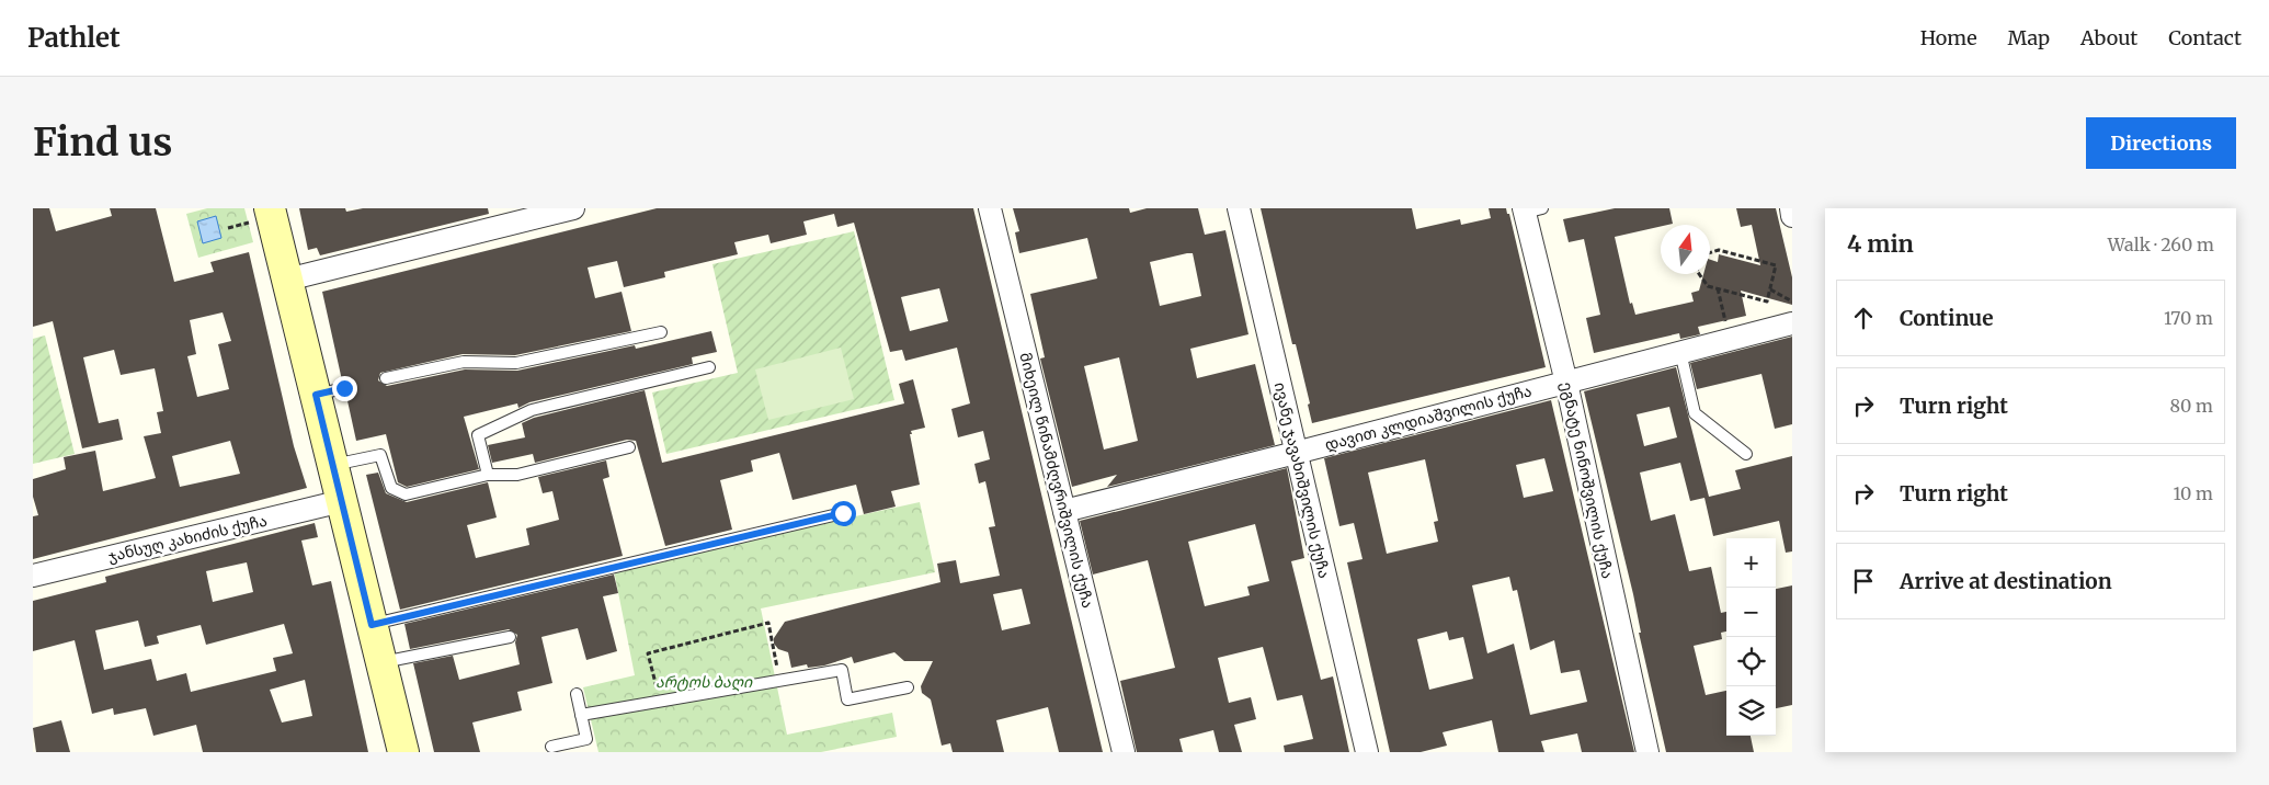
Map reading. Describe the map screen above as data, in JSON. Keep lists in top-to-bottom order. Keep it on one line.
{"streets":{"street":["დავით კლდიაშვილის ქუჩა","მიხეილ წინამძღვრიშვილის ქუჩა","ივანე ჯავახიშვილის ქუჩა","ეგნატე ნინოშვილის ქუჩა","ჯანსუღ კახიძის ქუჩა"]},"crossings":[["დავით კლდიაშვილის ქუჩა","მიხეილ წინამძღვრიშვილის ქუჩა"],["დავით კლდიაშვილის ქუჩა","ივანე ჯავახიშვილის ქუჩა"],["დავით კლდიაშვილის ქუჩა","ეგნატე ნინოშვილის ქუჩა"]],"parks":["არტოს ბაღი"],"north":"top","page":{"header":"Pathlet","nav":["Home","Map","About","Contact"],"buttons":"Directions","title":"Find us","heading":["4 min","Walk · 260 m"],"list":[["Continue","170 m"],["Turn right","80 m"],["Turn right","10 m"],"Arrive at destination"],"map_buttons":["+","−"]}}
